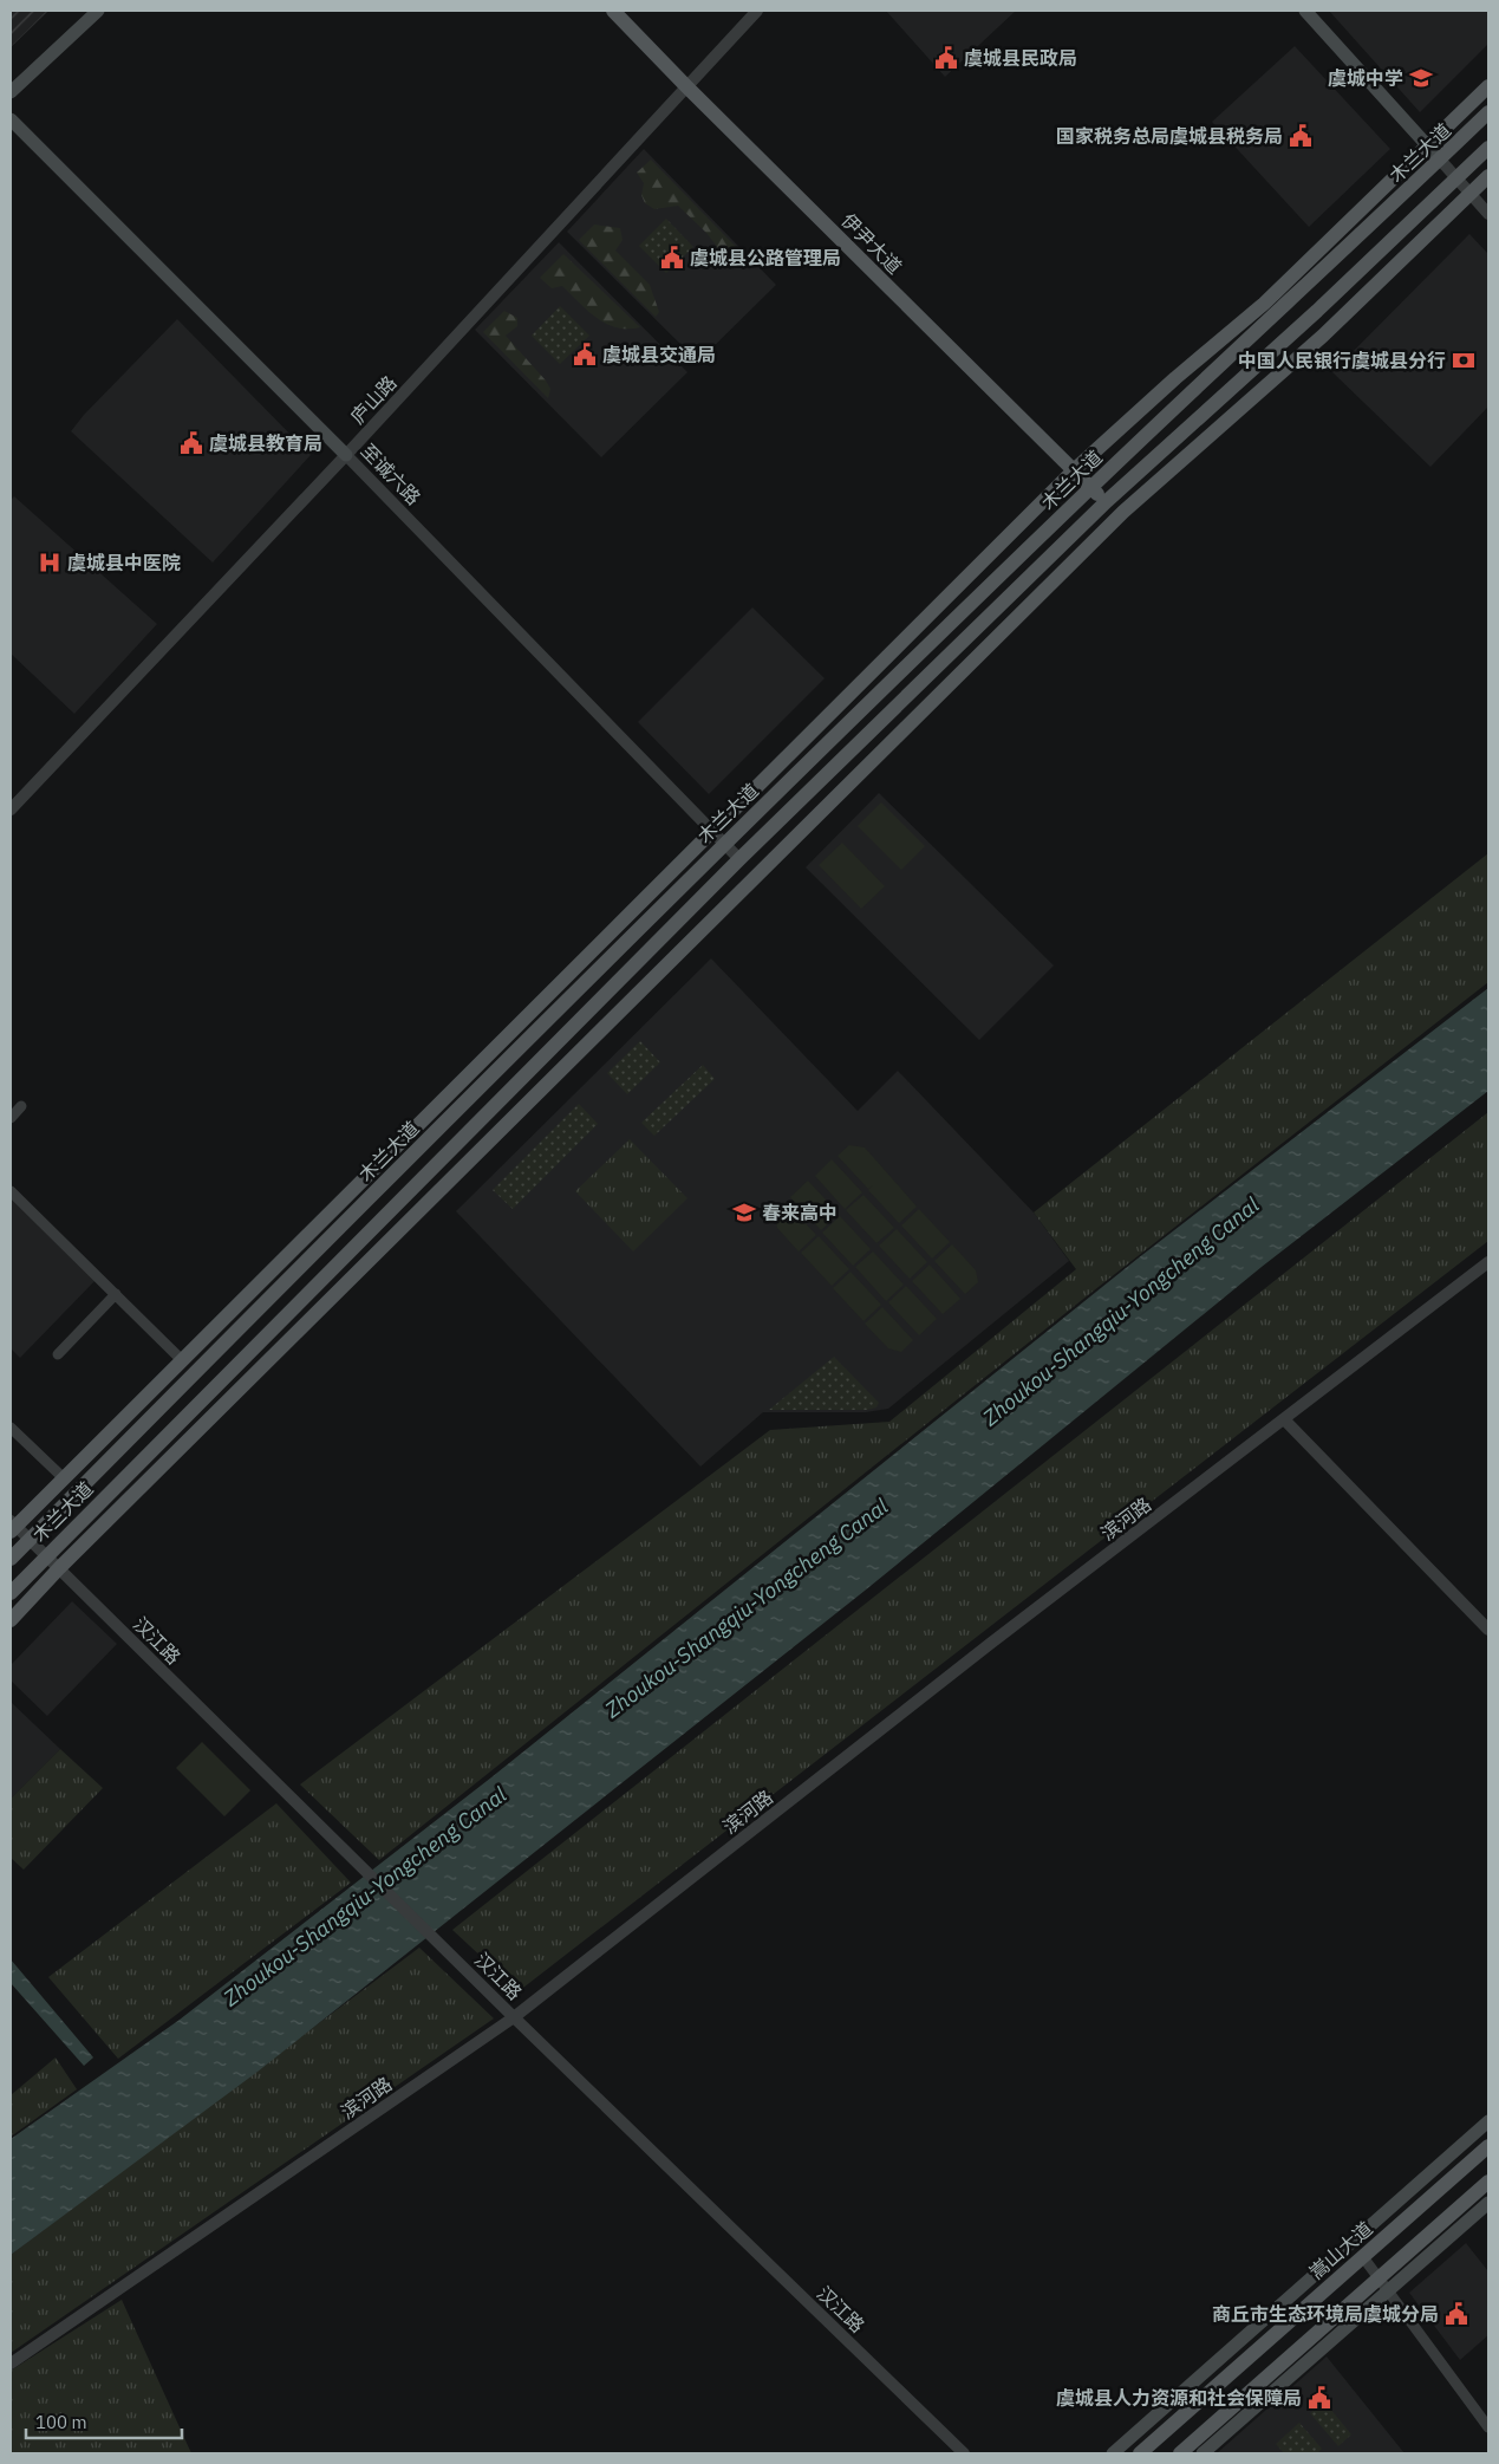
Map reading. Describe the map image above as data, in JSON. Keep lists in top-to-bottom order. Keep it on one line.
{"streets":{"main road":["木兰大道","伊尹大道","至诚六路","嵩山大道"],"street":["庐山路","滨河路","汉江路"]},"crossings":[["木兰大道","伊尹大道"],["木兰大道","至诚六路"],["木兰大道","汉江路"],["伊尹大道","庐山路"],["庐山路","至诚六路"],["滨河路","汉江路"]],"water":["Zhoukou-Shangqiu-Yongcheng Canal"],"places":{"public building":["虞城县民政局","国家税务总局虞城县税务局","虞城县公路管理局","虞城县交通局","虞城县教育局","商丘市生态环境局虞城分局","虞城县人力资源和社会保障局"],"school or university":["虞城中学","春来高中"],"bank":["中国人民银行虞城县分行"],"hospital":["虞城县中医院"]},"scale_bar":"100 m"}
